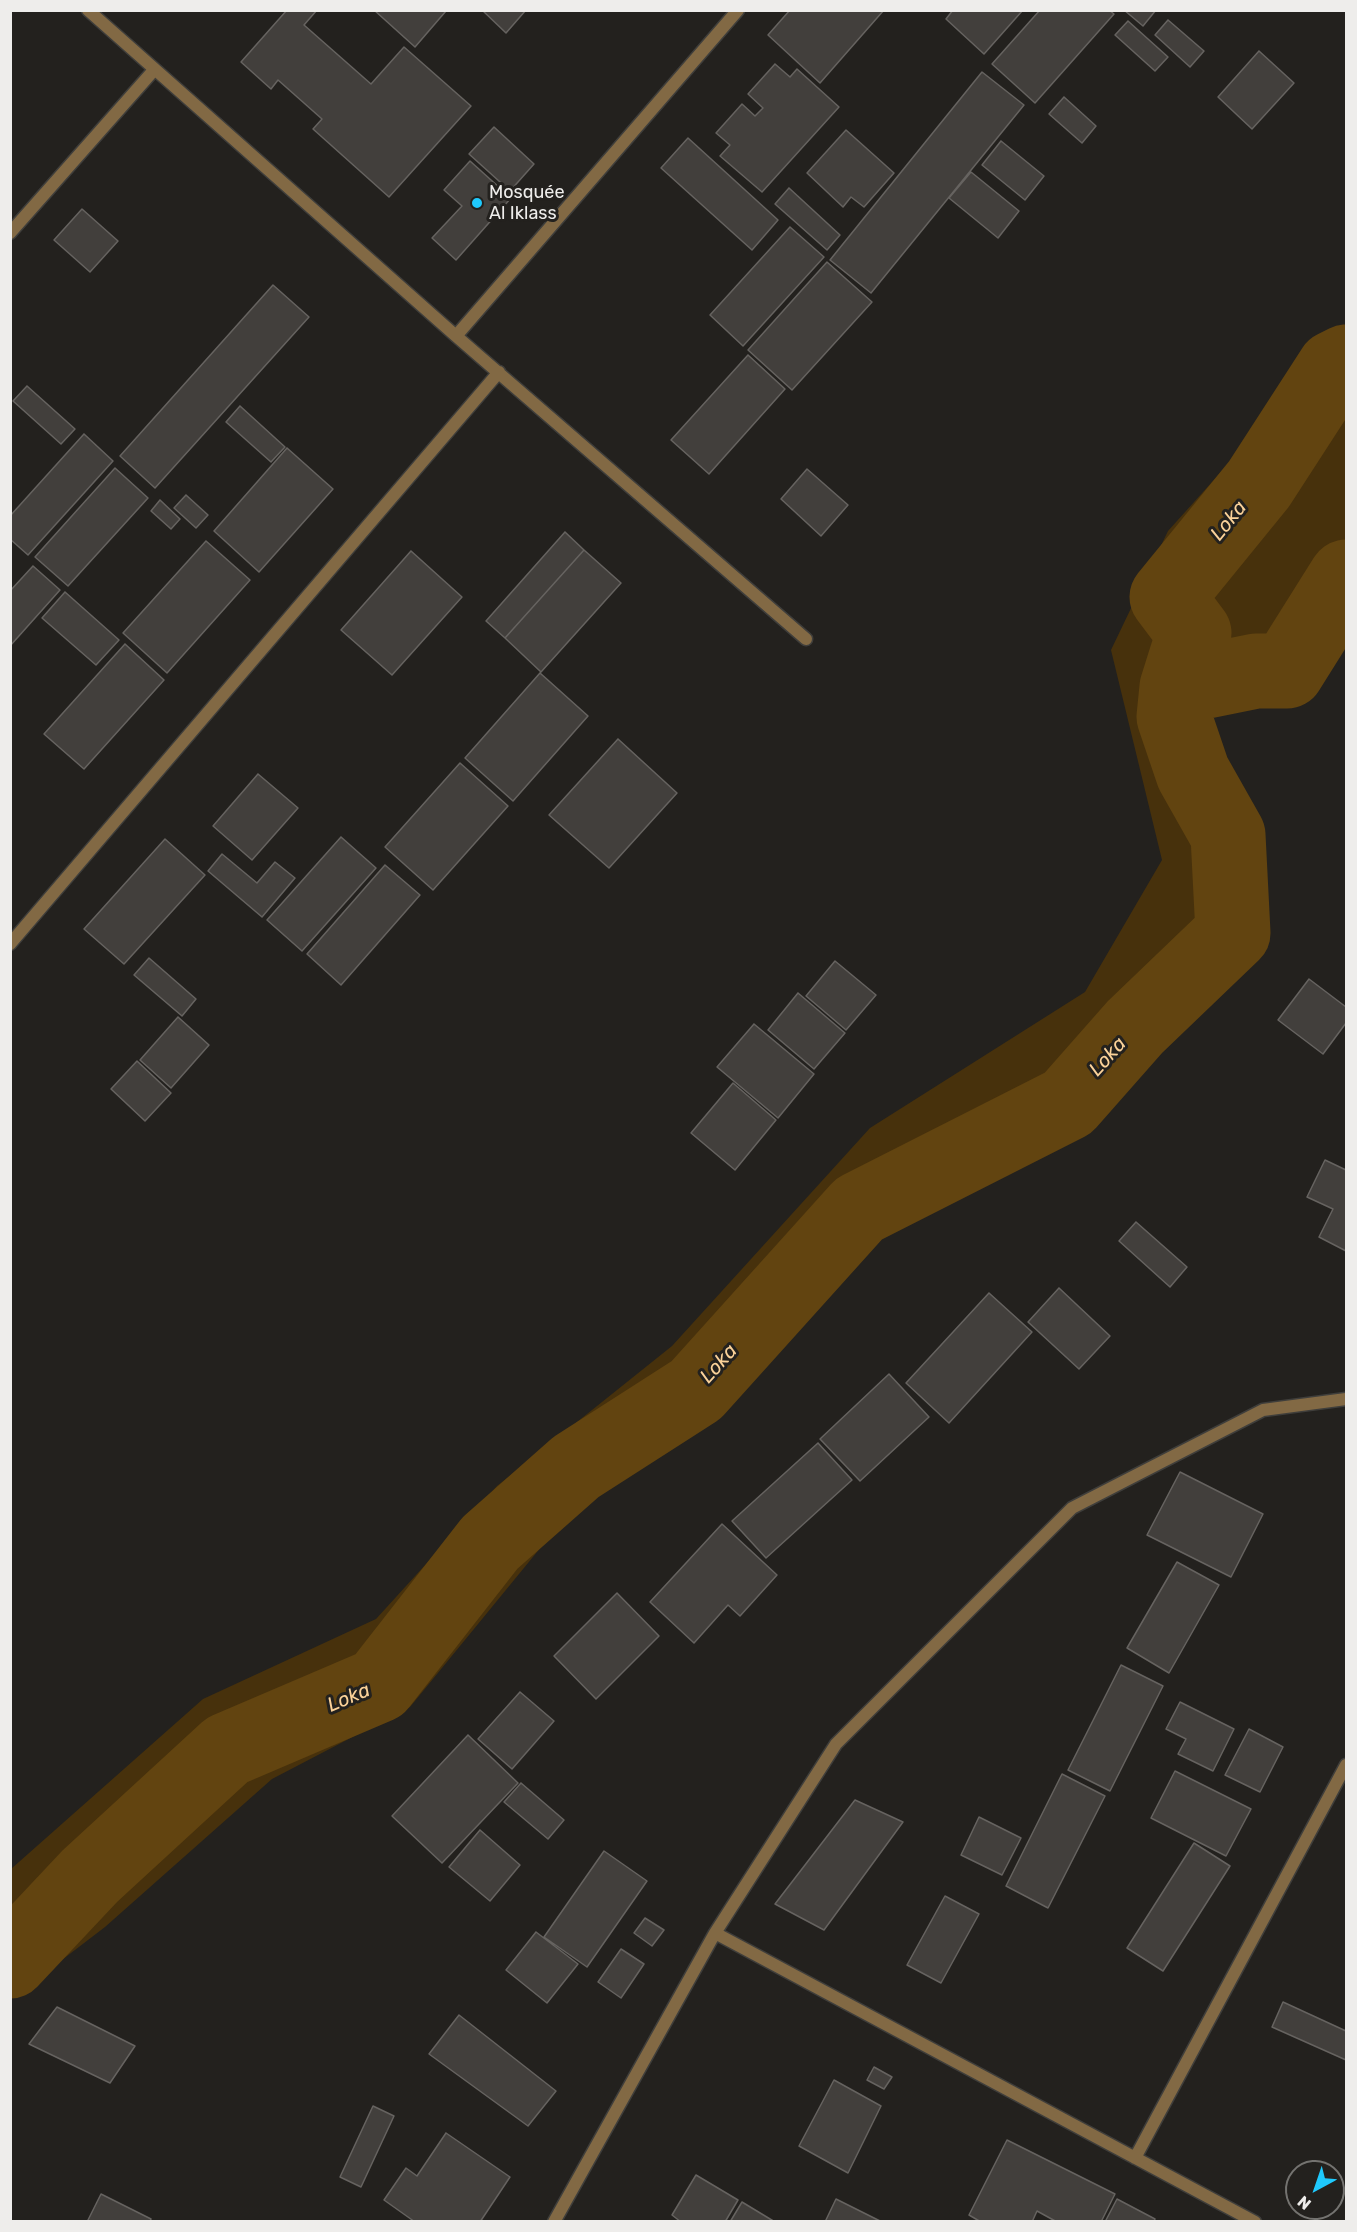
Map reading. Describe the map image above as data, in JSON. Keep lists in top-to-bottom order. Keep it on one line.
{"water":["Loka"],"places":["Mosquée Al Iklass"],"north":"bottom left"}
